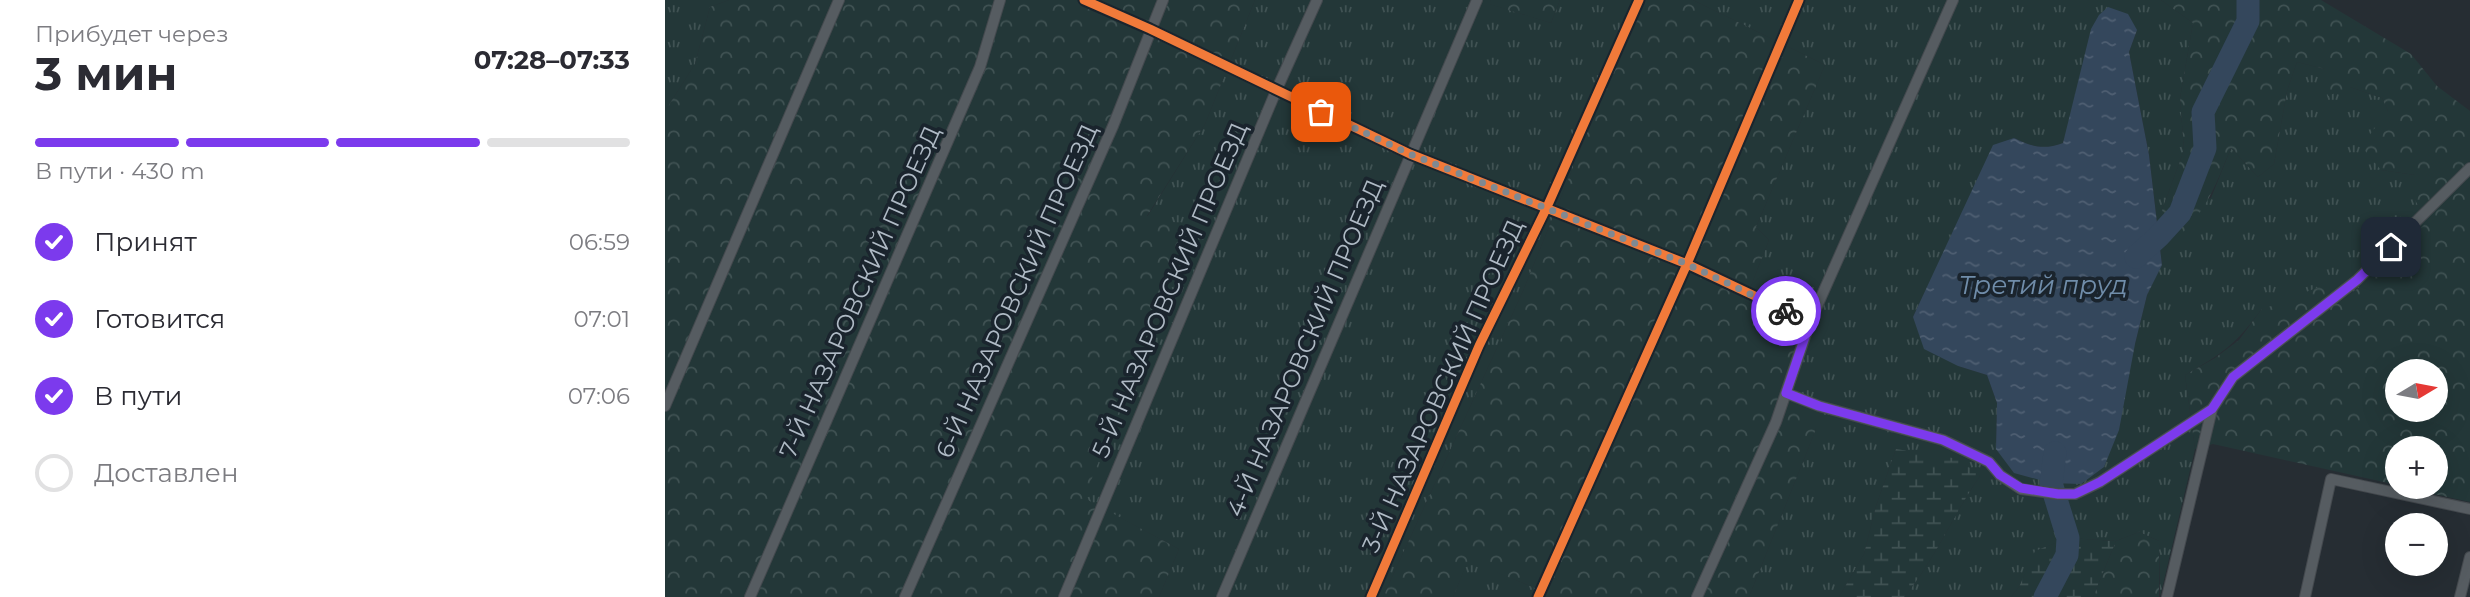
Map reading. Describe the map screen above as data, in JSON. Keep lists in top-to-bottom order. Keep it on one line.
{"streets":{"street":["5-Й НАЗАРОВСКИЙ ПРОЕЗД","6-Й НАЗАРОВСКИЙ ПРОЕЗД","7-Й НАЗАРОВСКИЙ ПРОЕЗД","4-Й НАЗАРОВСКИЙ ПРОЕЗД","3-Й НАЗАРОВСКИЙ ПРОЕЗД"]},"water":["Третий пруд"],"north":"right","page":{"heading":["3 мин","Прибудет через","07:28–07:33"],"bar":"В пути · 430 m","list":[["Принят","06:59"],["Готовится","07:01"],["В пути","07:06"],"Доставлен"],"map_buttons":["+","−"]}}
